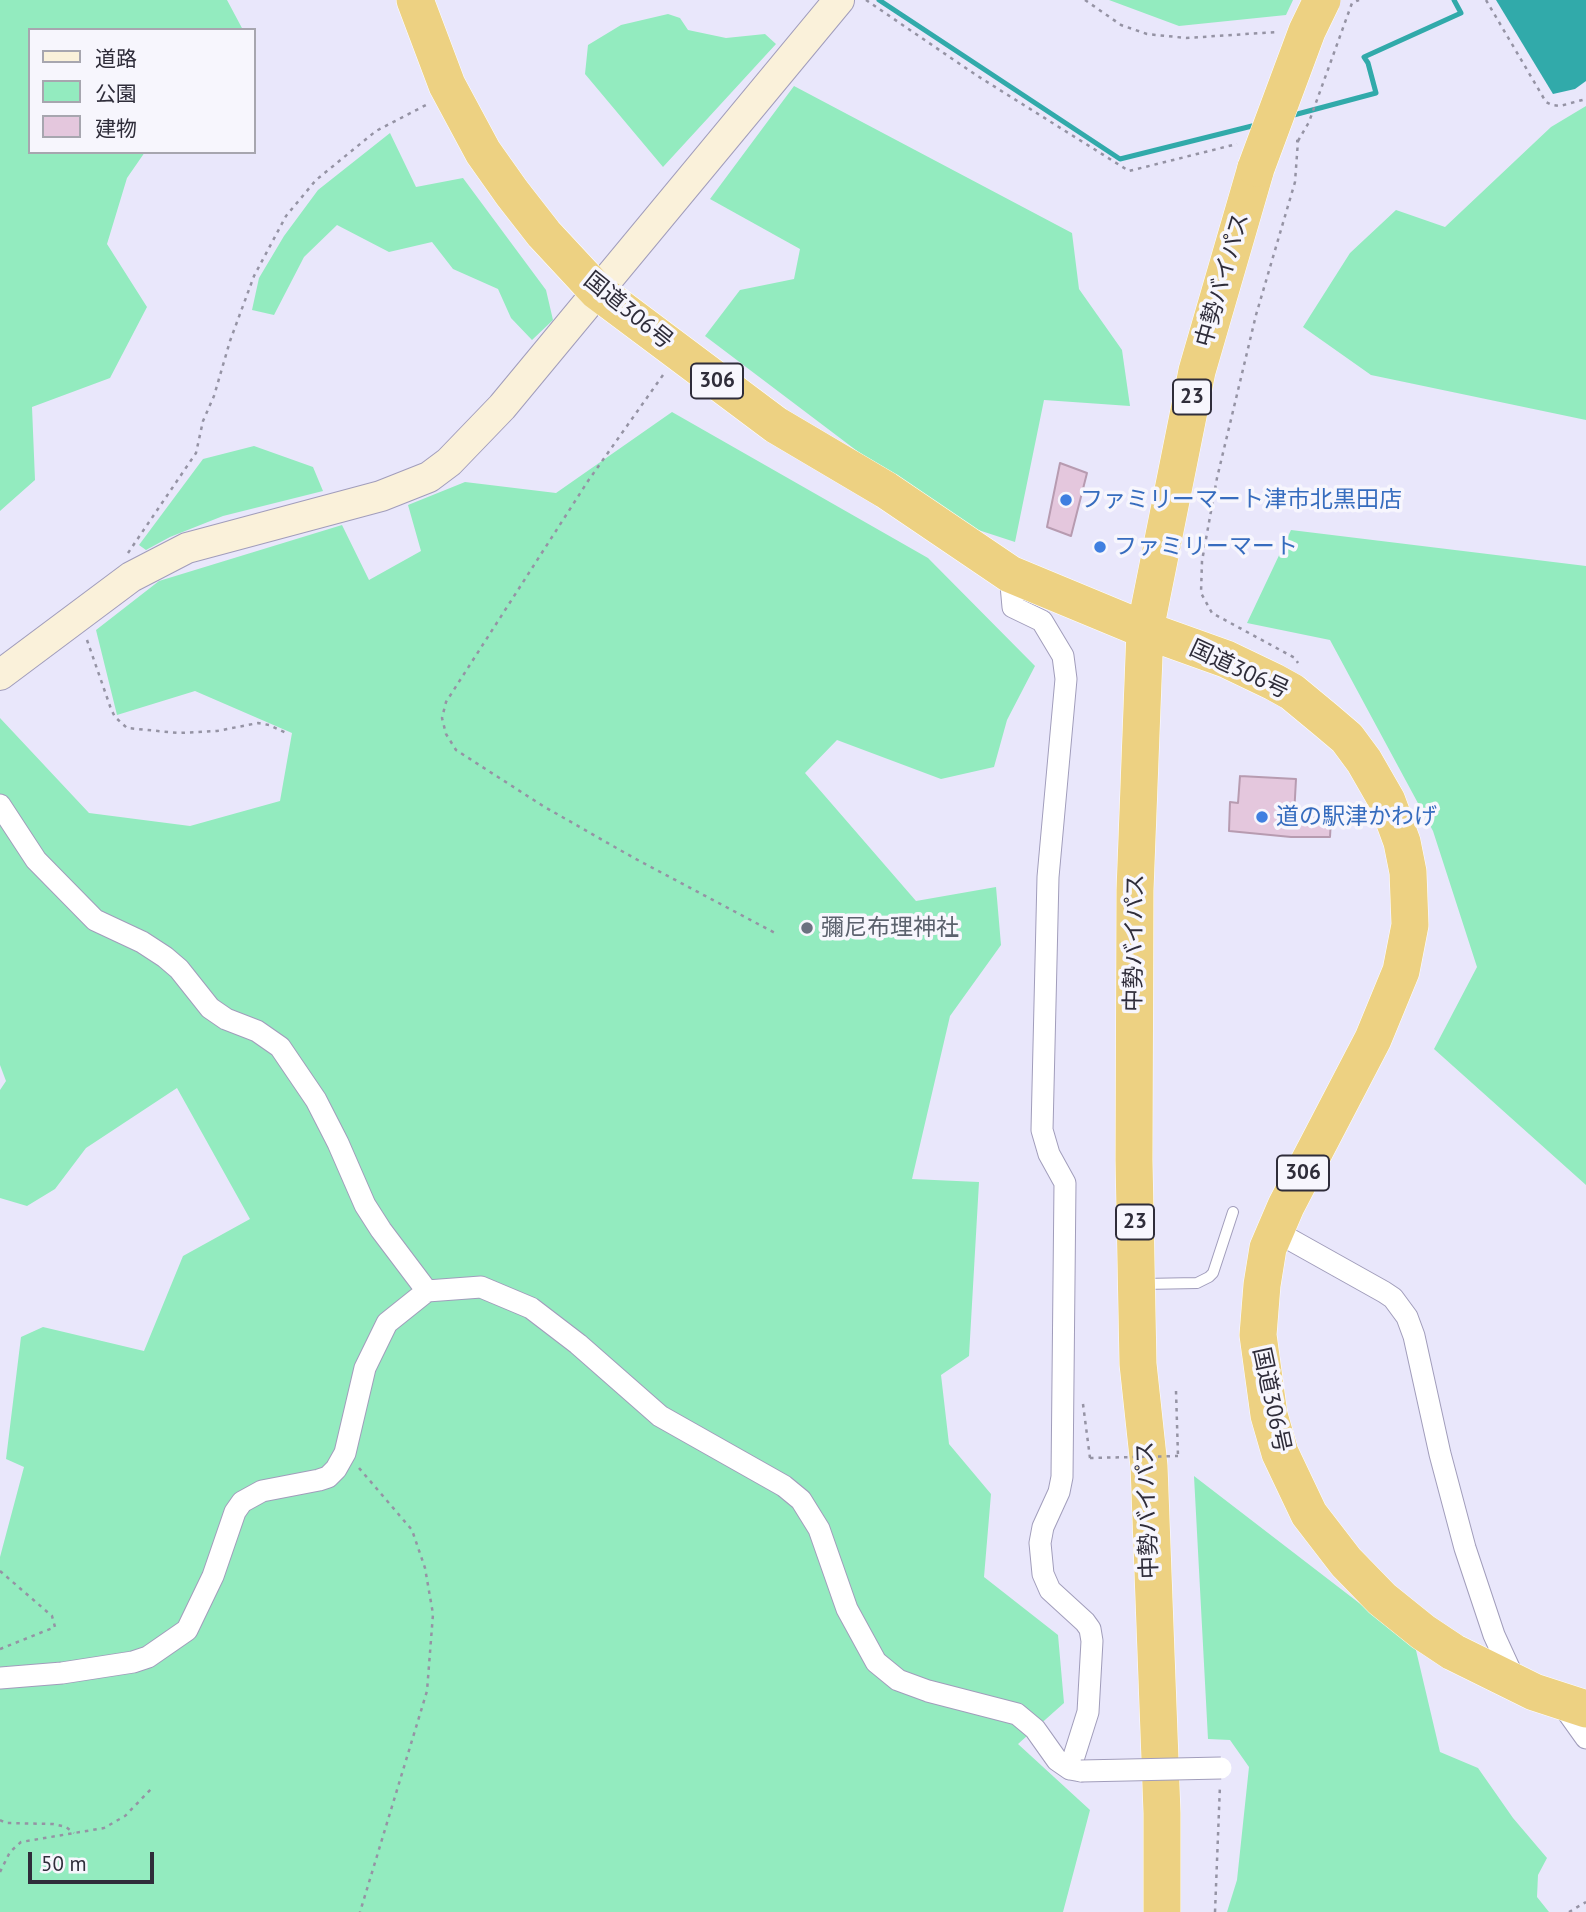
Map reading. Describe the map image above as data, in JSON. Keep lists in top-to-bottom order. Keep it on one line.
{"streets":{"highway":["中勢バイパス","国道306号","306","23"]},"crossings":[["中勢バイパス","国道306号"]],"places":["ファミリーマート津市北黒田店","ファミリーマート","道の駅津かわげ","彌尼布理神社"],"legend":["道路","公園","建物"],"scale_bar":"50 m"}
